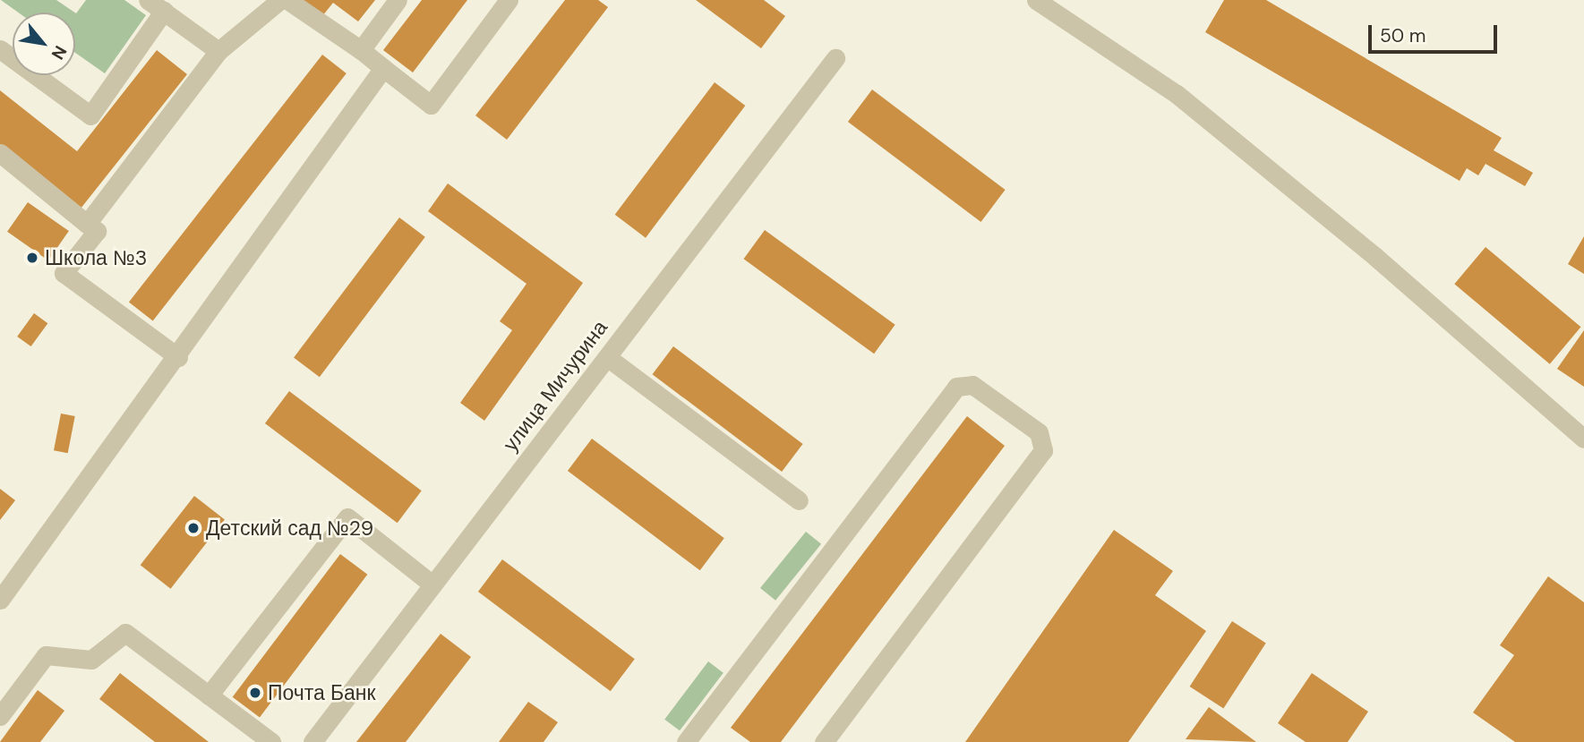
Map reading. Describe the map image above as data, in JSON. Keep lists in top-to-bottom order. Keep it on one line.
{"streets":{"street":["улица Мичурина"]},"places":["Школа №3","Детский сад №29","Почта Банк"],"scale_bar":"50 m","north":"bottom right"}
